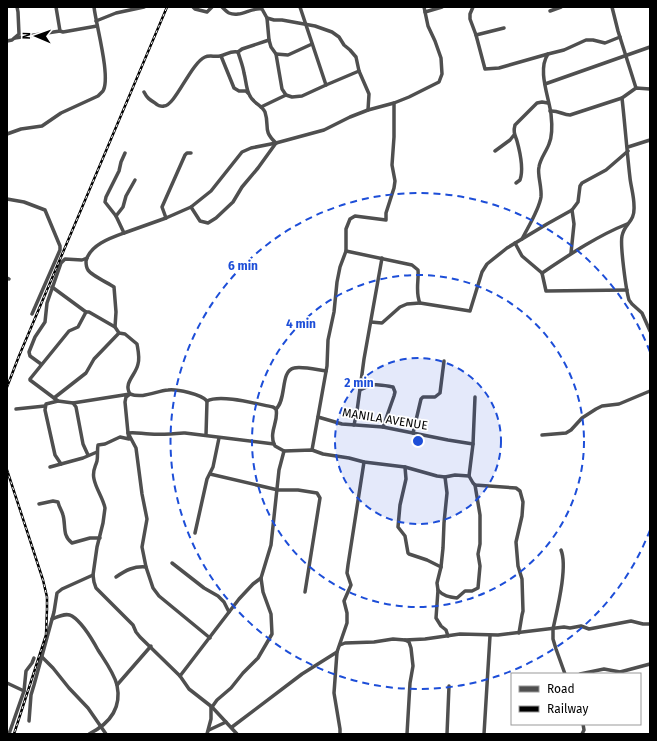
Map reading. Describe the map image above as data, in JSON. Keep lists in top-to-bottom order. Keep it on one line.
{"streets":{"street":["MANILA AVENUE"]},"legend":["Road","Railway"],"north":"left","rings":["6 min","4 min","2 min"]}
